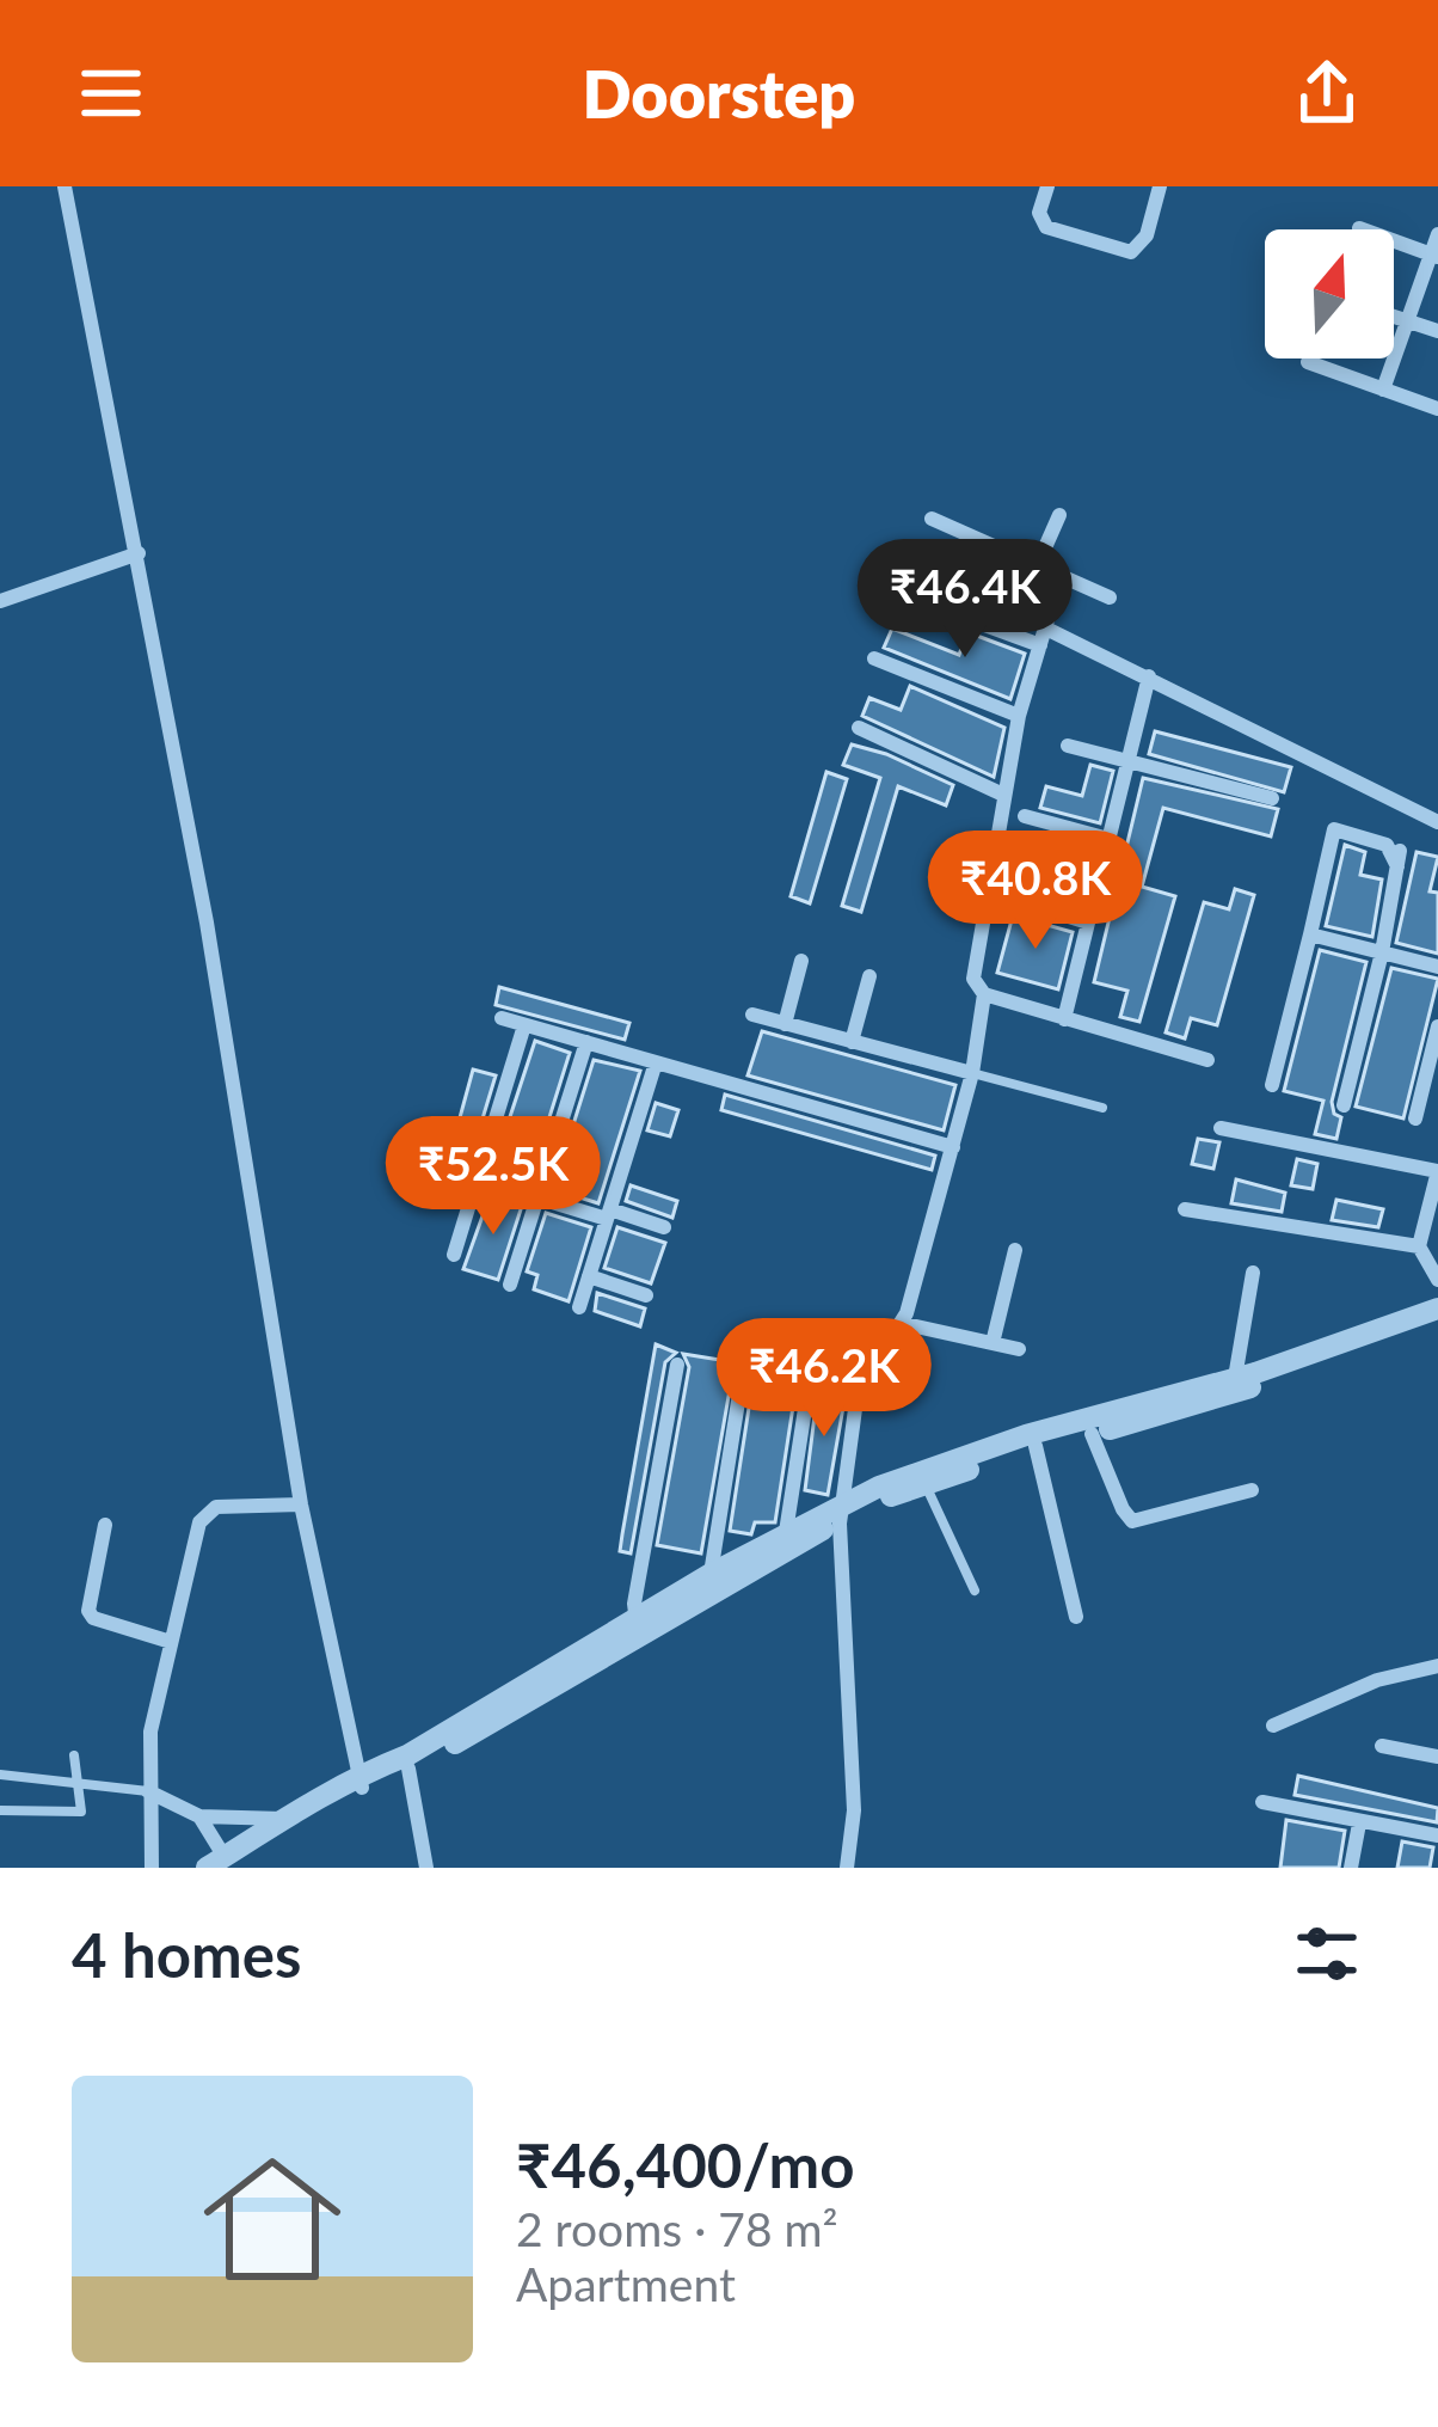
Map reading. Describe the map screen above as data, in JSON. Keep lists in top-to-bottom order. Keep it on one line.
{"north":"top","page":{"header":"Doorstep","price":["₹46.4K","₹40.8K","₹52.5K","₹46.2K"],"heading":"4 homes","list":[{"name":"₹46,400/mo","note":"2 rooms · 78 m² · Apartment"}]}}
